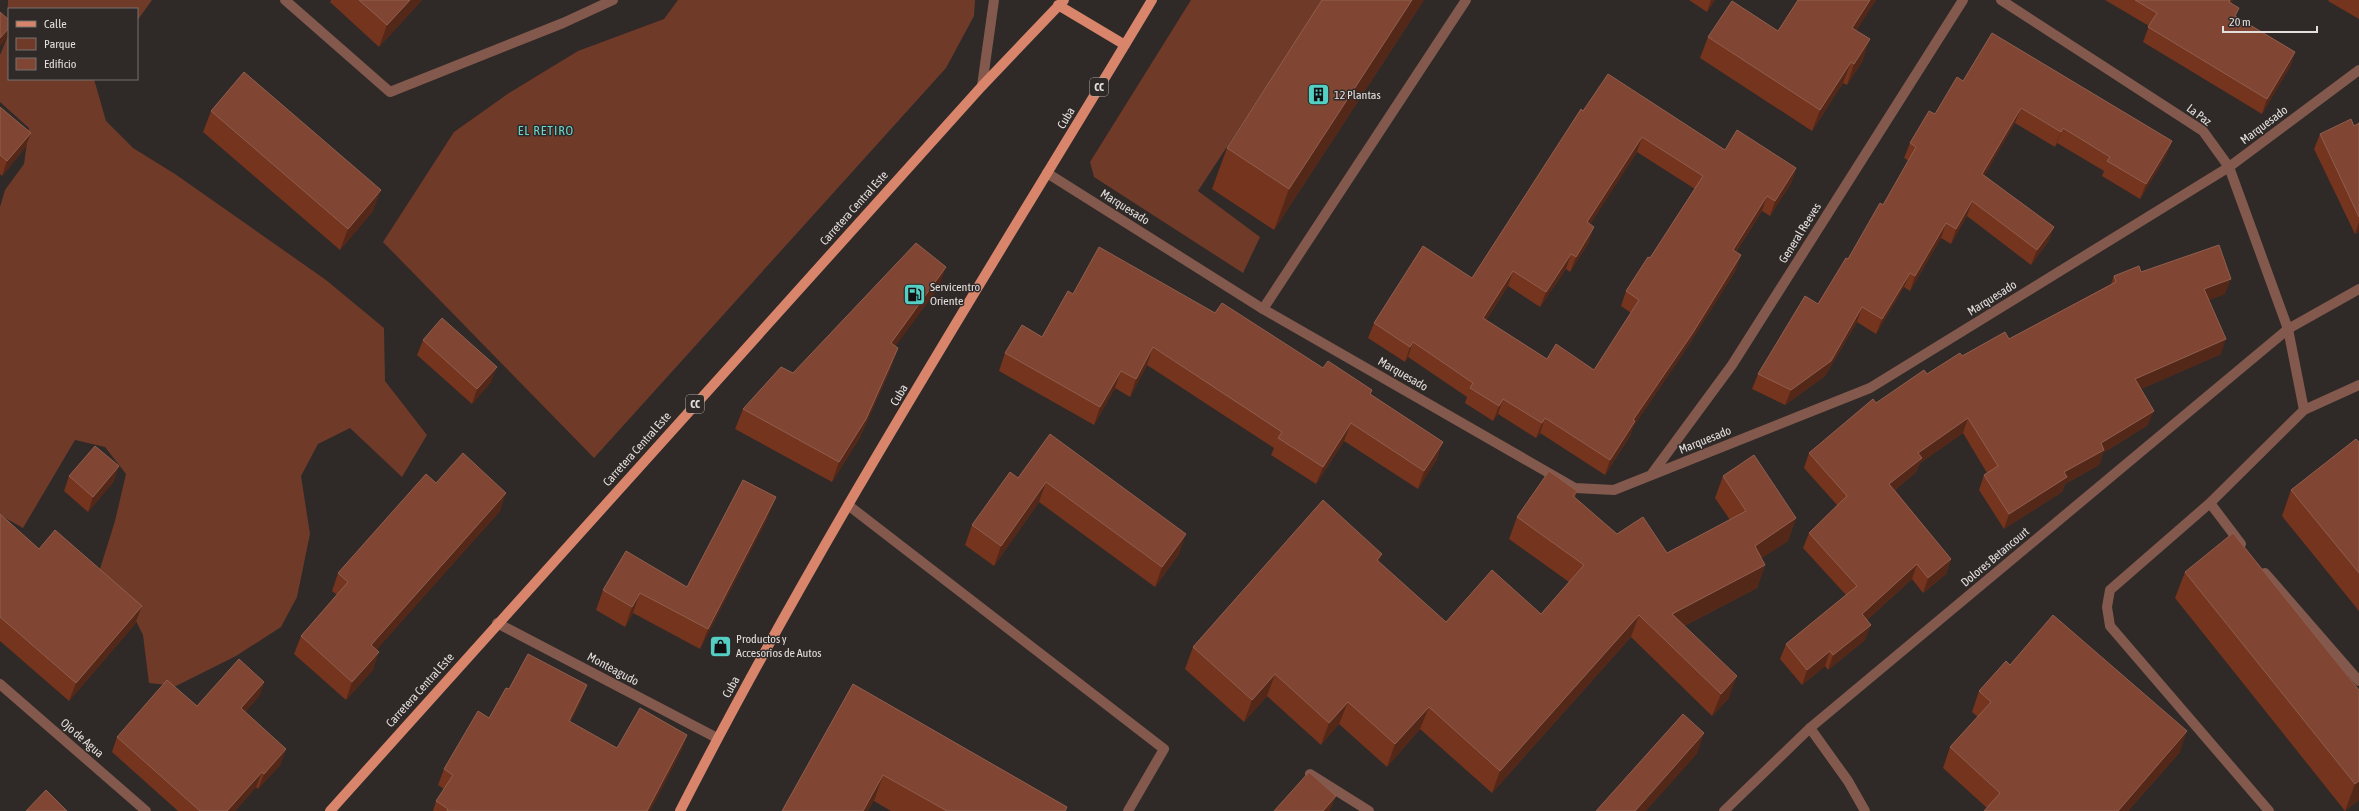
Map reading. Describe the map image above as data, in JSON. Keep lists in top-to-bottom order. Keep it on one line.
{"streets":{"main road":["CC","Cuba","Carretera Central Este"],"street":["La Paz","Marquesado","General Reeves","Dolores Betancourt","Monteagudo","Ojo de Agua"]},"crossings":[["La Paz","Marquesado"],["La Paz","Dolores Betancourt"],["Cuba","Marquesado"],["Cuba","Monteagudo"],["Marquesado","General Reeves"],["Carretera Central Este","Monteagudo"]],"districts":["EL RETIRO"],"places":{"building":["12 Plantas"],"fuel station":["Servicentro Oriente"],"shop":["Productos y Accesorios de Autos"]},"legend":["Calle","Parque","Edificio"],"scale_bar":"20 m"}
